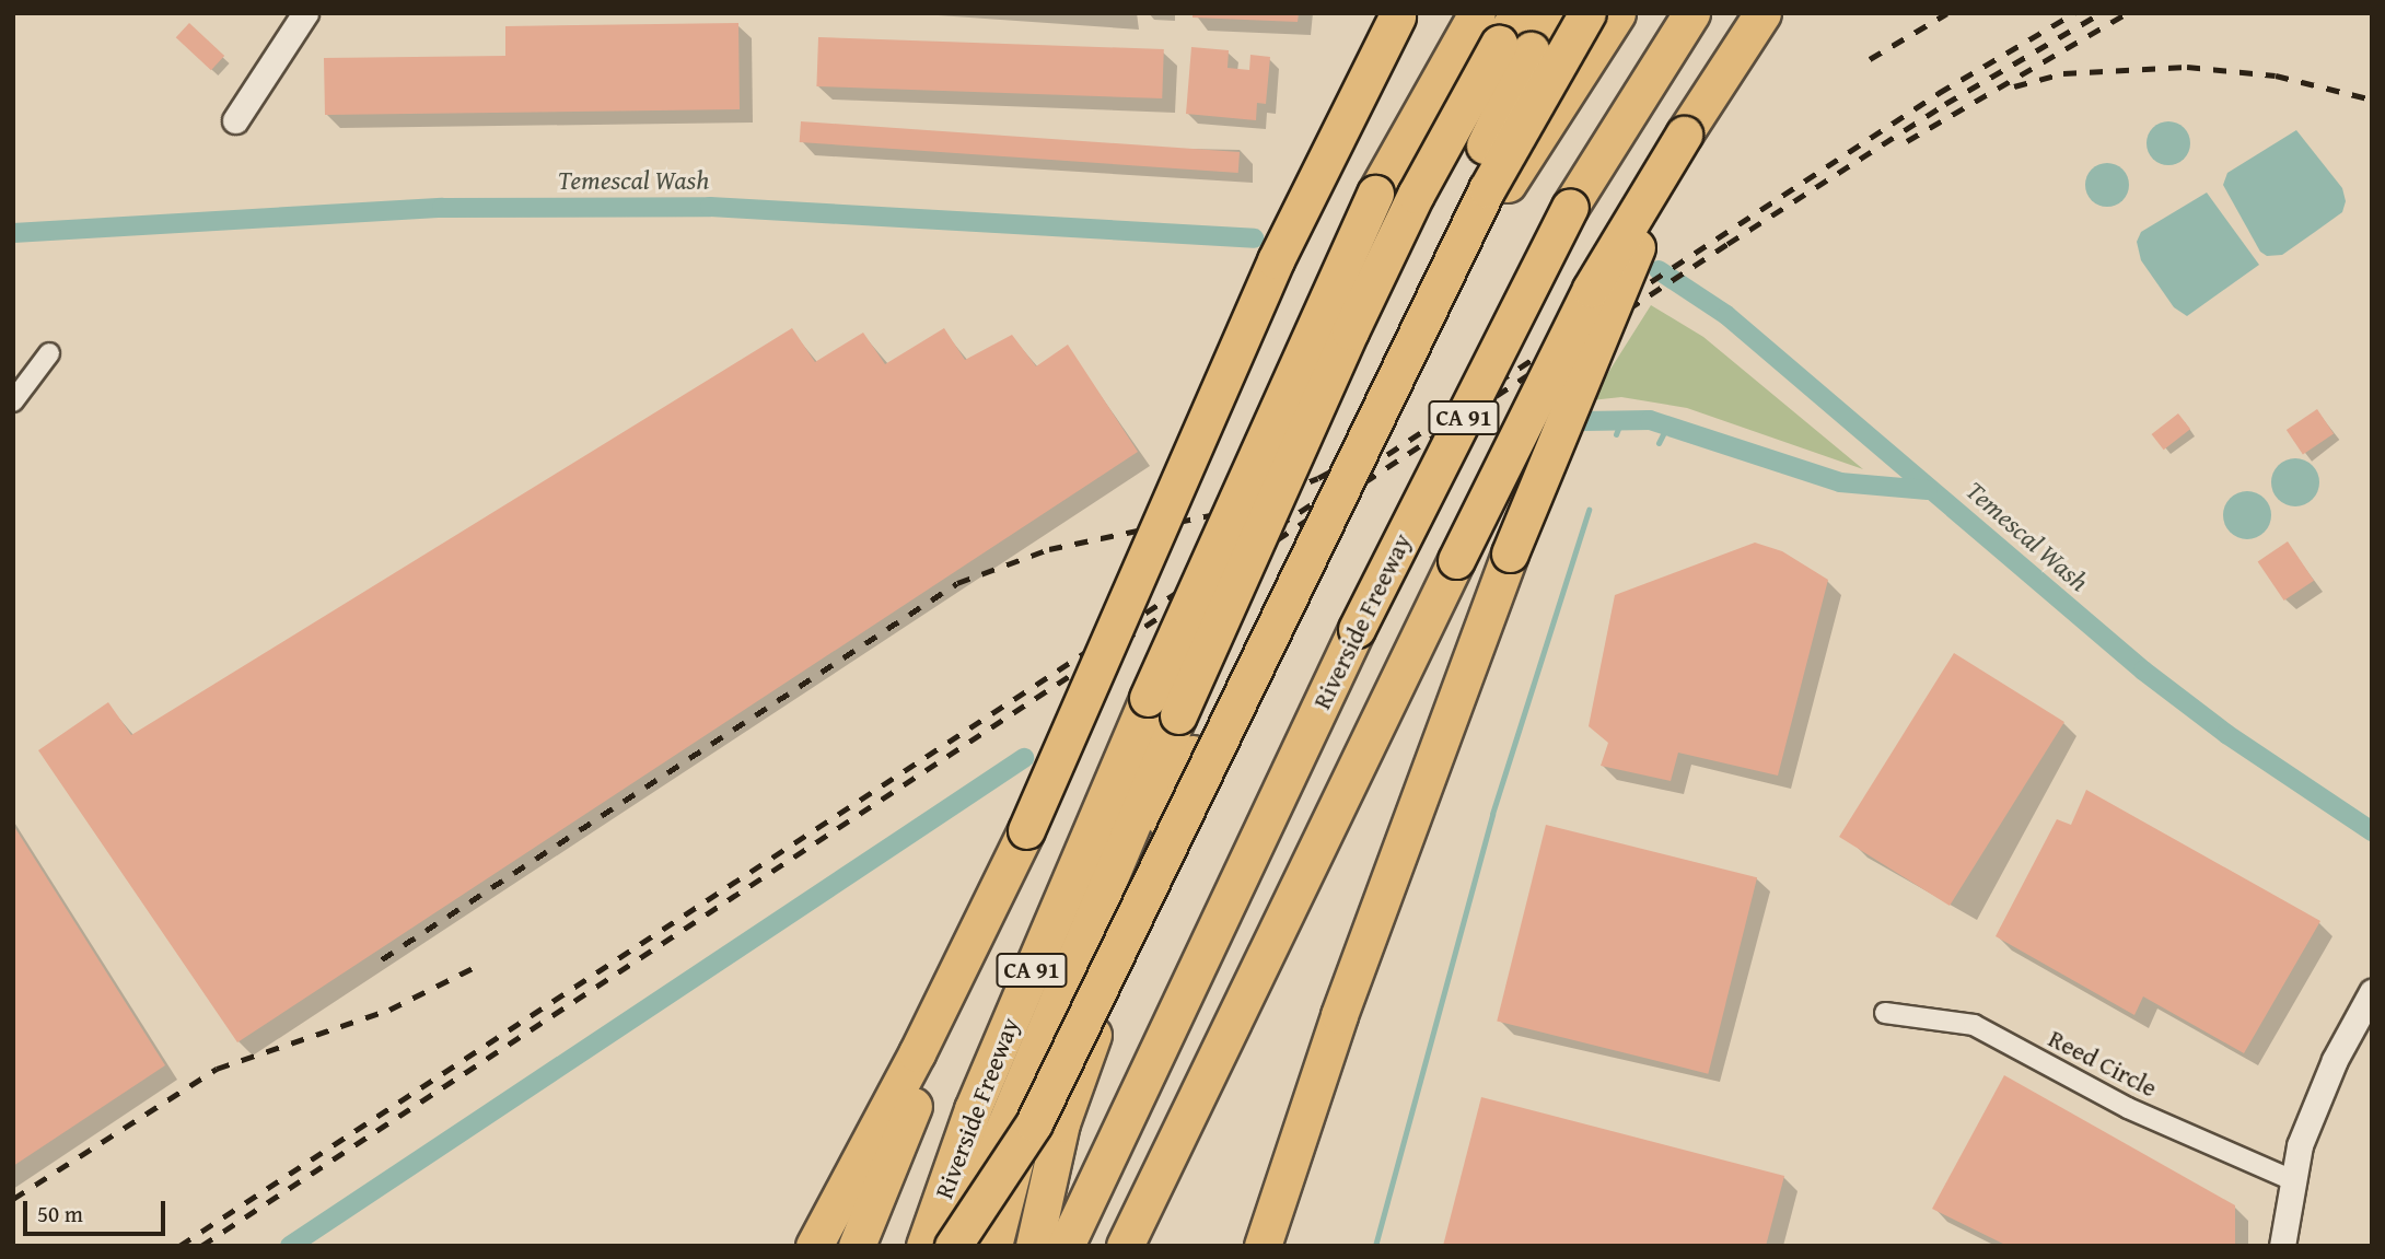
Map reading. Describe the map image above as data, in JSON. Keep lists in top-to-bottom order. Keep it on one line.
{"streets":{"highway":["CA 91","Riverside Freeway"],"street":["Reed Circle"]},"water":["Temescal Wash"],"scale_bar":"50 m"}
